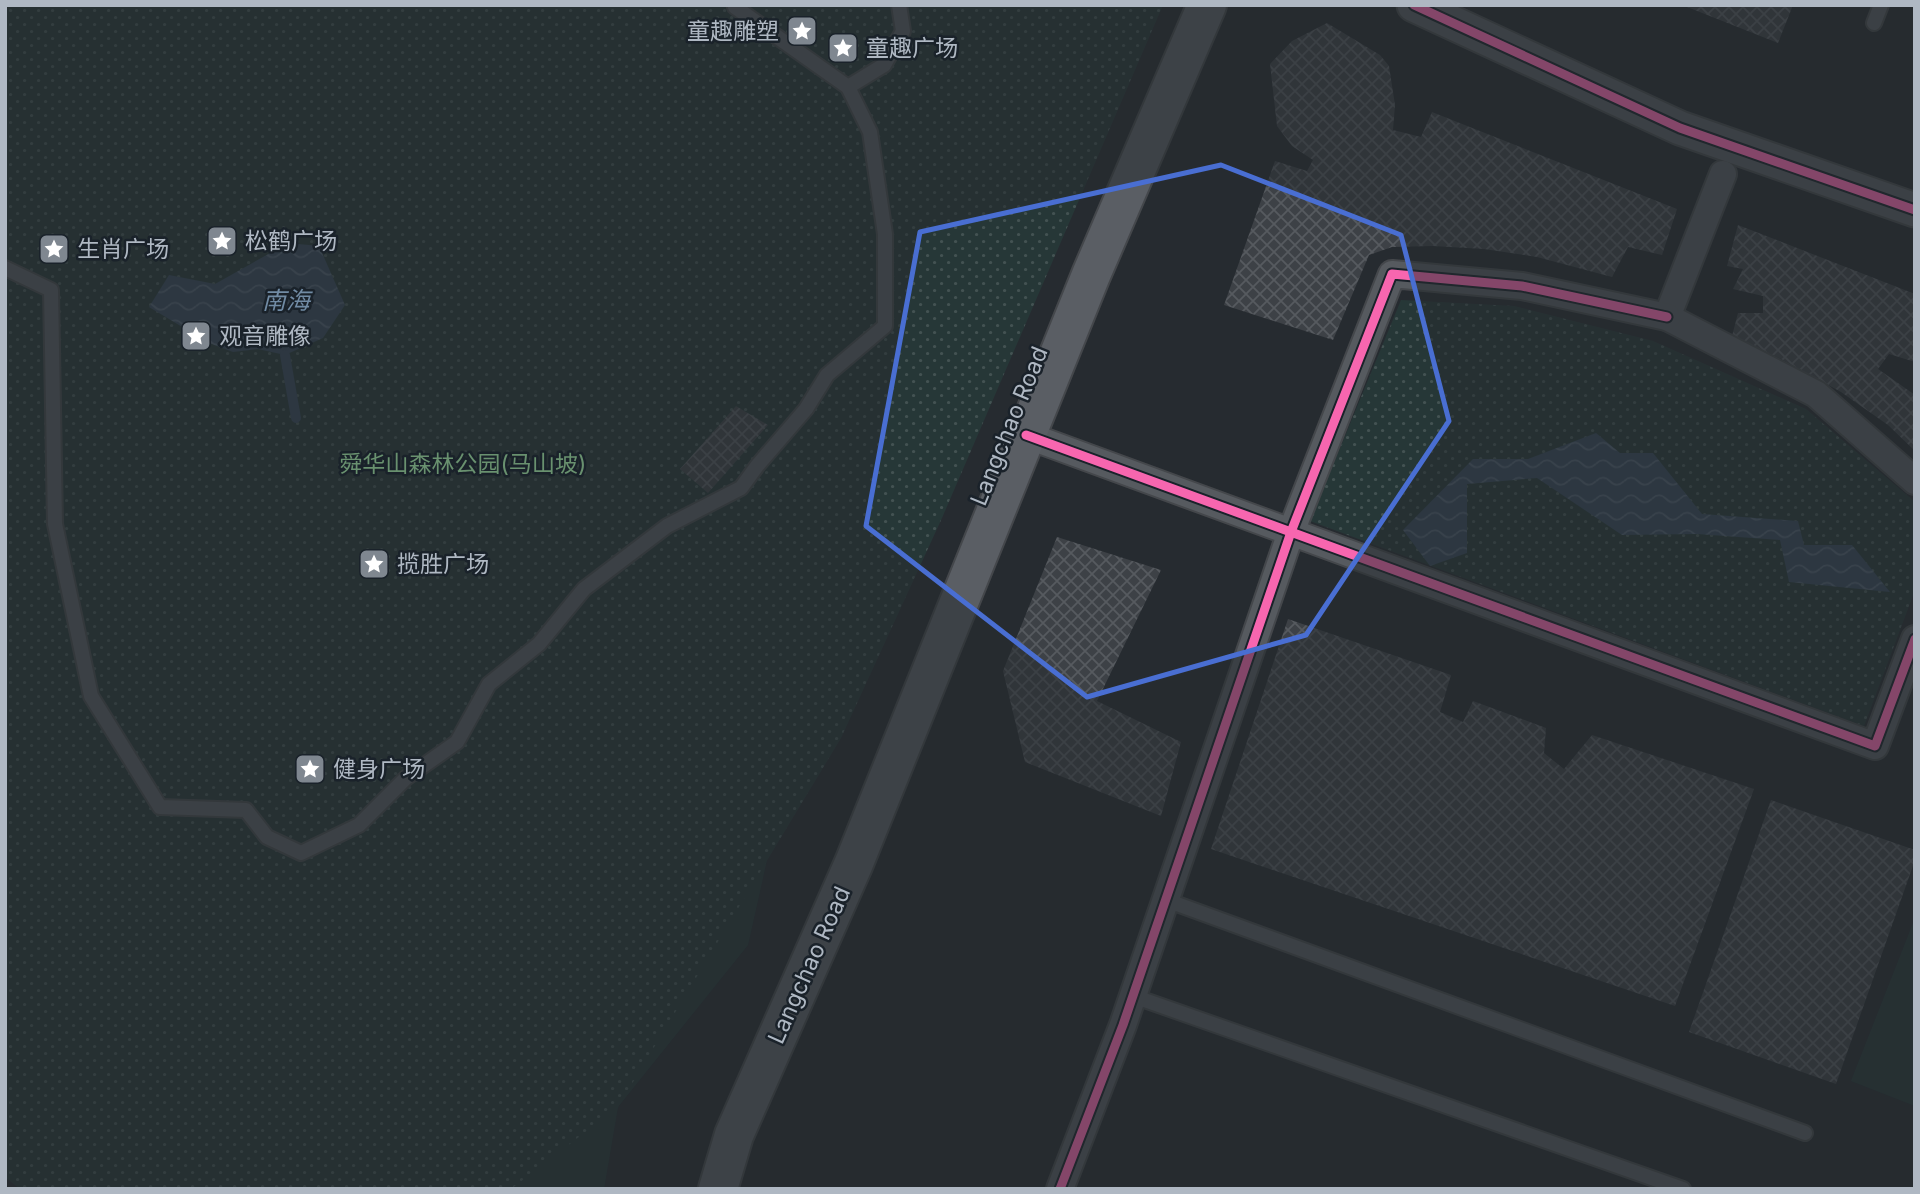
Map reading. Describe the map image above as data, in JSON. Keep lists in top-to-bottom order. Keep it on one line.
{"streets":{"main road":["Langchao Road"]},"water":["南海"],"parks":["舜华山森林公园(马山坡)"],"places":{"place":["童趣雕塑","童趣广场","松鹤广场","生肖广场","观音雕像","揽胜广场","健身广场"]}}
